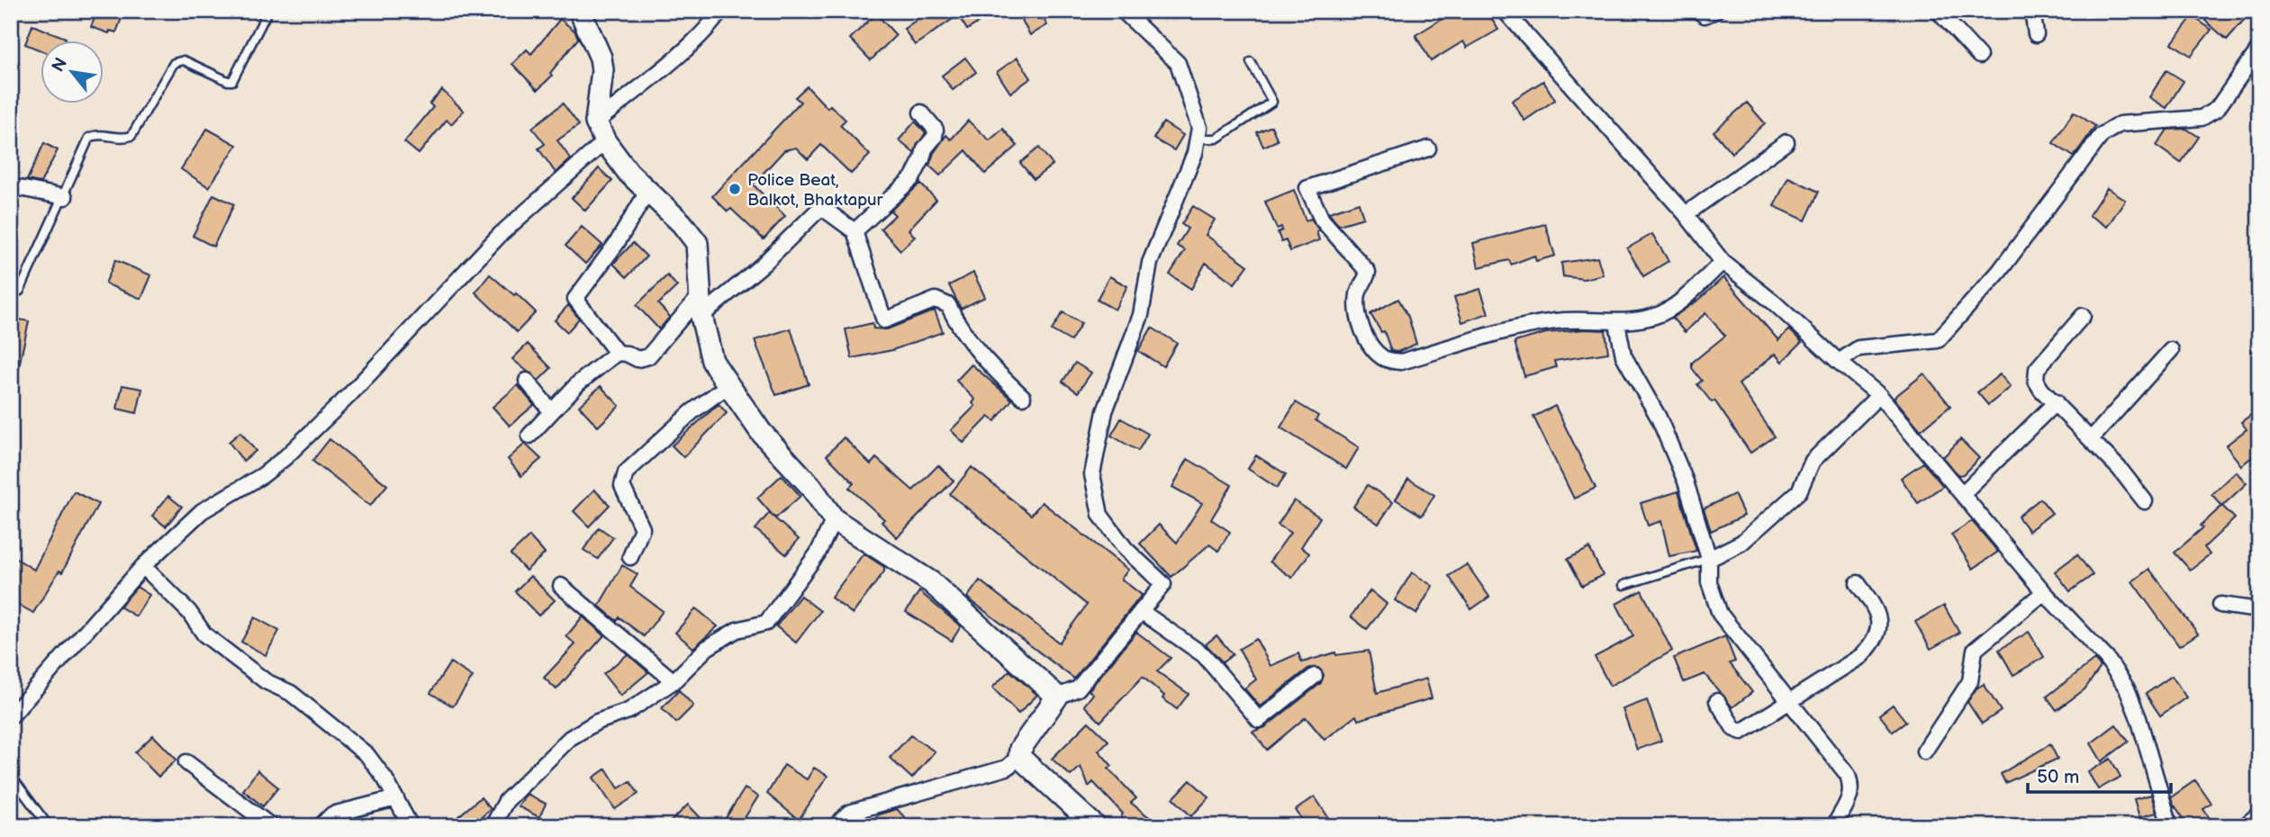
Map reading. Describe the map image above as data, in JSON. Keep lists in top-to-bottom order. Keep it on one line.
{"places":["Police Beat, Balkot, Bhaktapur"],"scale_bar":"50 m","north":"top left"}
